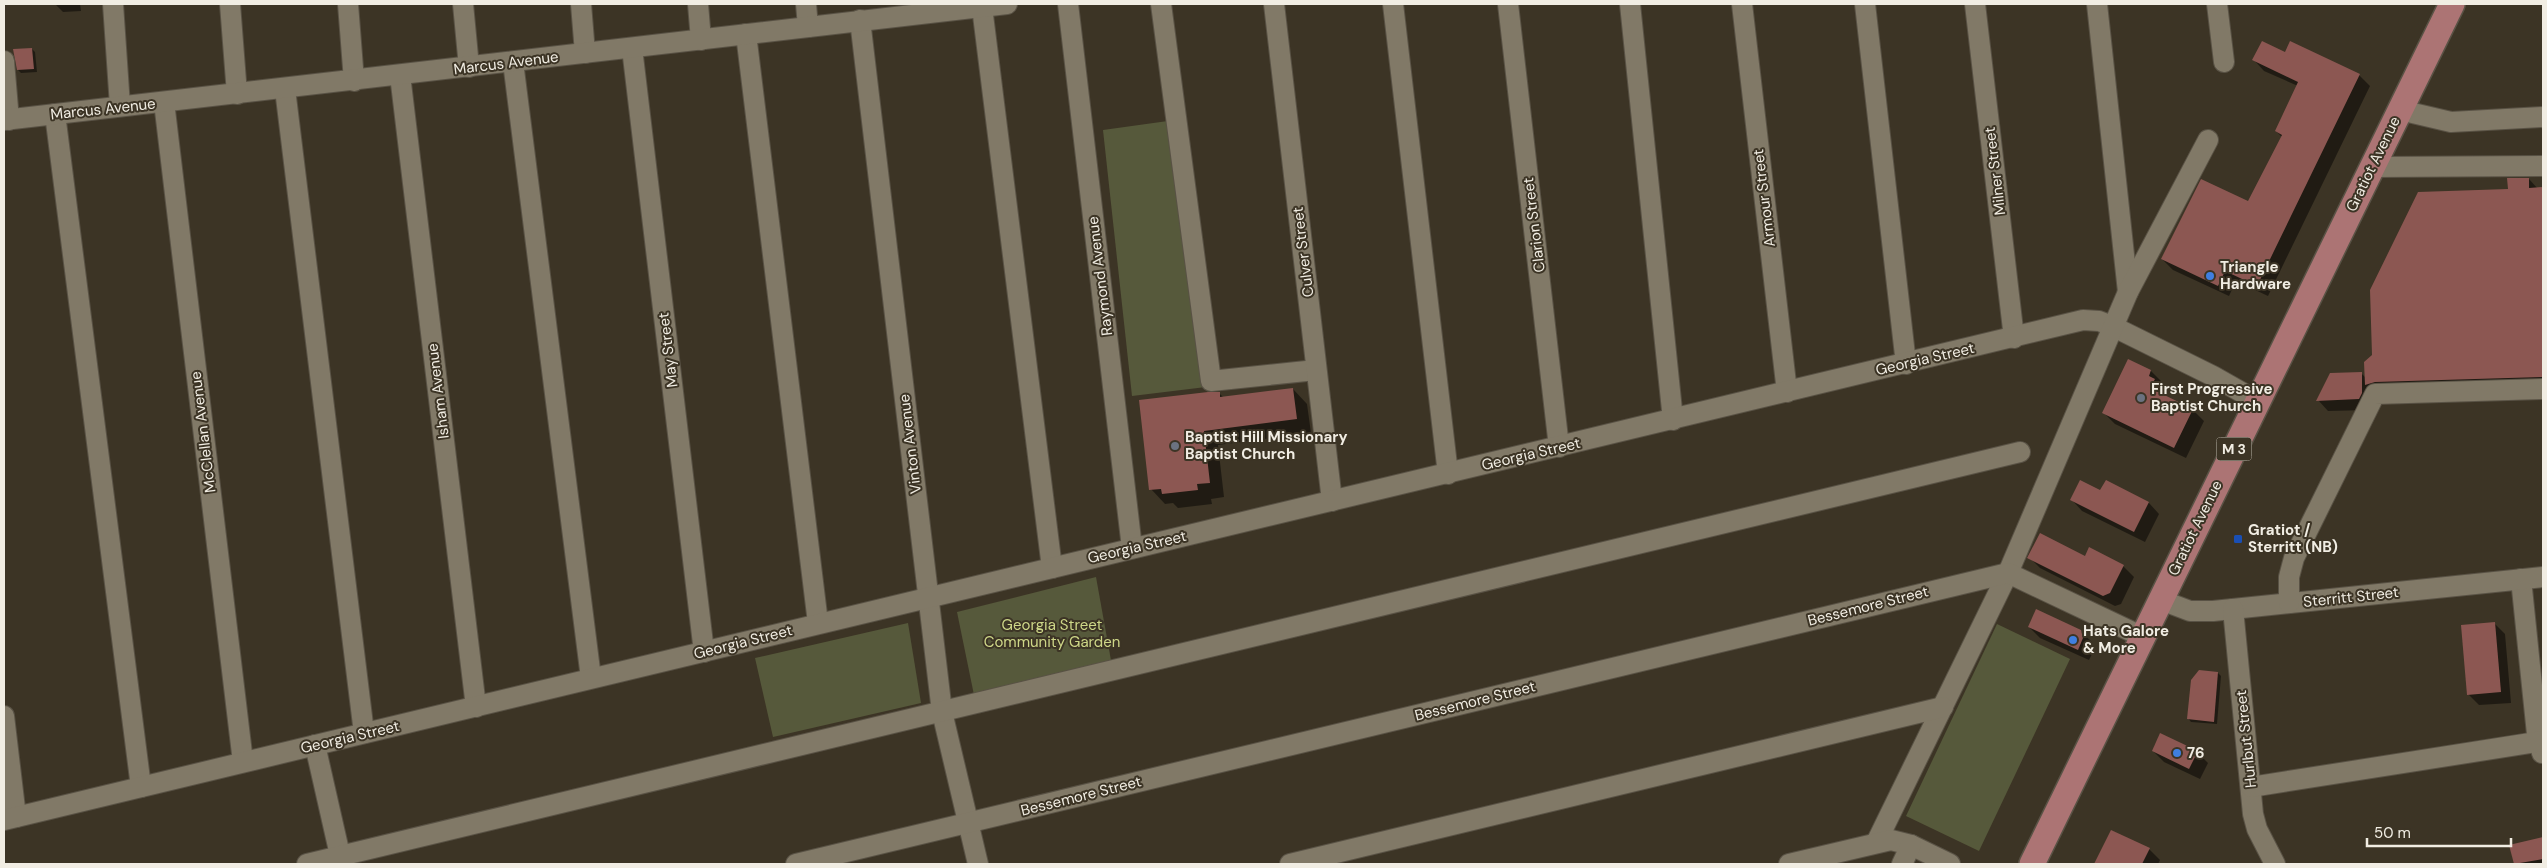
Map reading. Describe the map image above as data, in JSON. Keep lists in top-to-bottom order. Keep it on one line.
{"streets":{"main road":["Gratiot Avenue","M 3"],"street":["Marcus Avenue","Milner Street","Armour Street","Clarion Street","Culver Street","Raymond Avenue","May Street","Georgia Street","Isham Avenue","McClellan Avenue","Vinton Avenue","Sterritt Street","Bessemore Street","Hurlbut Street"]},"crossings":[["Marcus Avenue","May Street"],["Marcus Avenue","Isham Avenue"],["Marcus Avenue","McClellan Avenue"],["Marcus Avenue","Vinton Avenue"],["Gratiot Avenue","Georgia Street"],["Gratiot Avenue","Sterritt Street"],["Milner Street","Georgia Street"],["Armour Street","Georgia Street"],["Clarion Street","Georgia Street"],["Culver Street","Georgia Street"],["Raymond Avenue","Georgia Street"],["May Street","Georgia Street"],["Georgia Street","Isham Avenue"],["Georgia Street","McClellan Avenue"],["Georgia Street","Vinton Avenue"],["Vinton Avenue","Bessemore Street"],["Sterritt Street","Hurlbut Street"]],"parks":["Georgia Street Community Garden"],"places":{"other":["Triangle Hardware","First Progressive Baptist Church","Baptist Hill Missionary Baptist Church","Hats Galore & More","76"],"transit":["Gratiot / Sterritt (NB)"]},"scale_bar":"50 m"}
